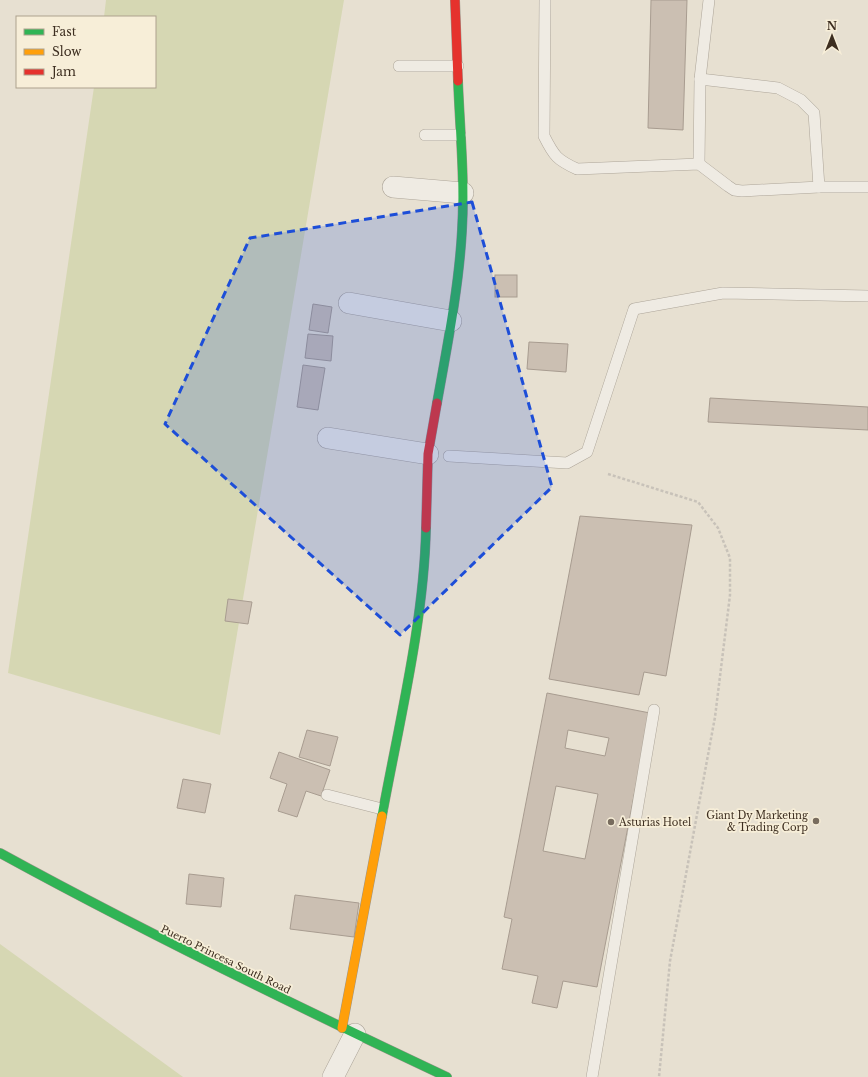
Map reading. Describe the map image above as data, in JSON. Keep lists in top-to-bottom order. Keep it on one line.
{"streets":{"street":["Puerto Princesa South Road"]},"places":["Giant Dy Marketing & Trading Corp","Asturias Hotel"],"legend":["Fast","Slow","Jam"],"north":"top"}
